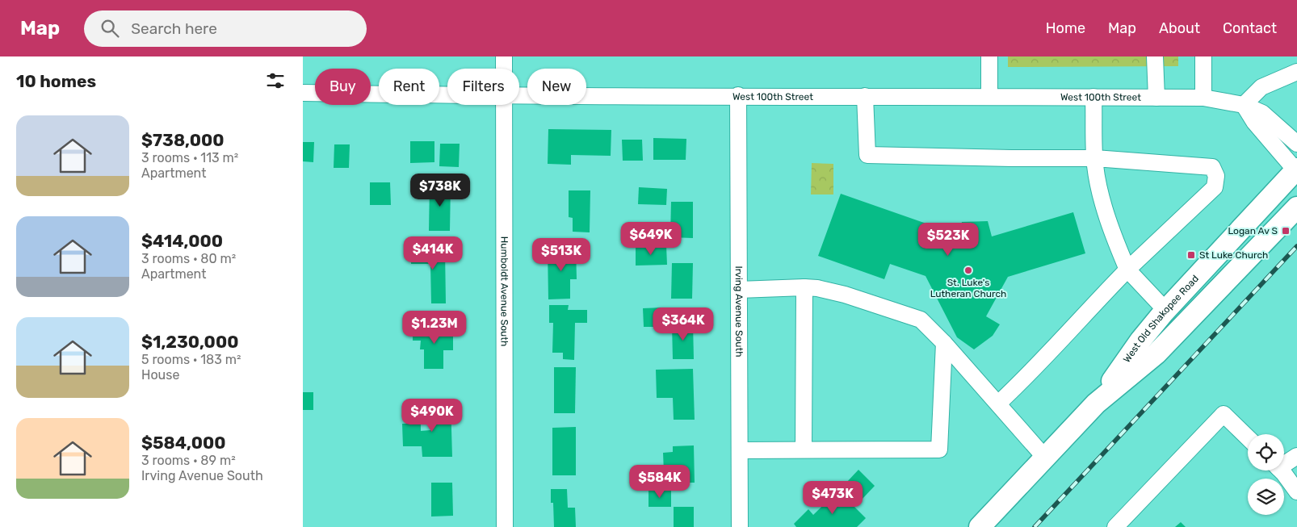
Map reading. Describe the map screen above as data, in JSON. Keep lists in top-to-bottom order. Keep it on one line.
{"streets":{"main road":["West Old Shakopee Road"],"street":["West 100th Street","Humboldt Avenue South","Irving Avenue South"]},"crossings":[["West 100th Street","Irving Avenue South"]],"places":{"transit":["Logan Av S","St Luke Church"],"other":["St. Luke's Lutheran Church"]},"page":{"header":"Map","search":"Search here","nav":["Home","Map","About","Contact"],"heading":"10 homes","chip":["Buy","Rent","Filters","New"],"list":[{"name":"$738,000","note":"3 rooms · 113 m² · Apartment"},{"name":"$414,000","note":"3 rooms · 80 m² · Apartment"},{"name":"$1,230,000","note":"5 rooms · 183 m² · House"},{"name":"$584,000","note":"3 rooms · 89 m² · Irving Avenue South"}],"price":["$738K","$649K","$523K","$414K","$513K","$364K","$1.23M","$490K","$584K","$473K"]}}
